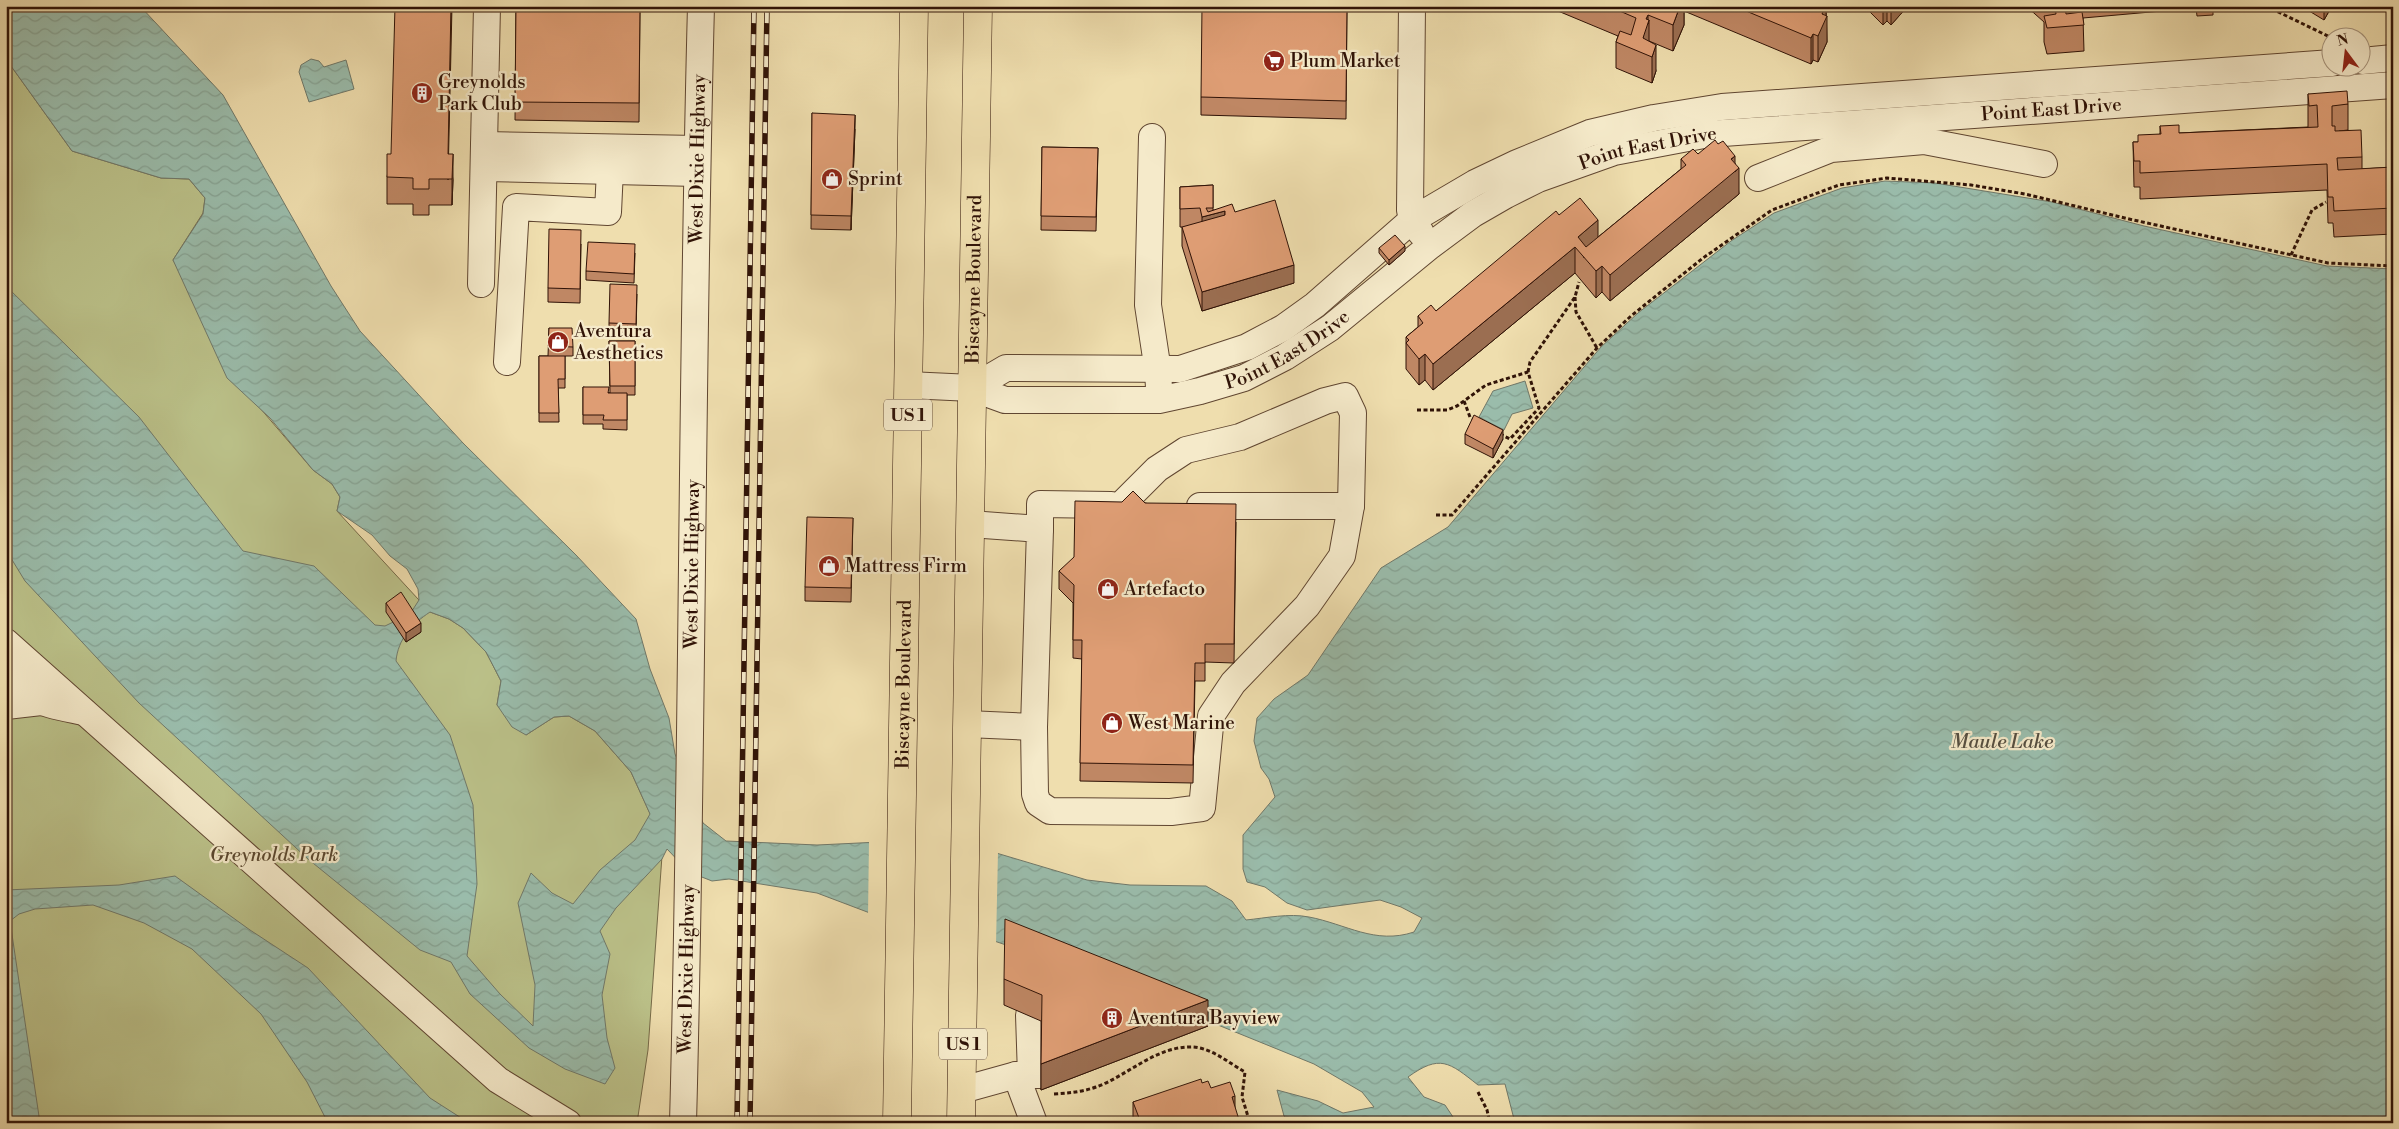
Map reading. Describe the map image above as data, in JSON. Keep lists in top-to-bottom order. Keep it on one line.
{"streets":{"main road":["Biscayne Boulevard","US 1"],"street":["Point East Drive","West Dixie Highway"]},"crossings":[["Point East Drive","Biscayne Boulevard"]],"water":["Maule Lake"],"parks":["Greynolds Park"],"places":{"supermarket":["Plum Market"],"building":["Greynolds Park Club","Aventura Bayview"],"shop":["Sprint","Aventura Aesthetics","Mattress Firm","Artefacto","West Marine"]},"north":"top"}
